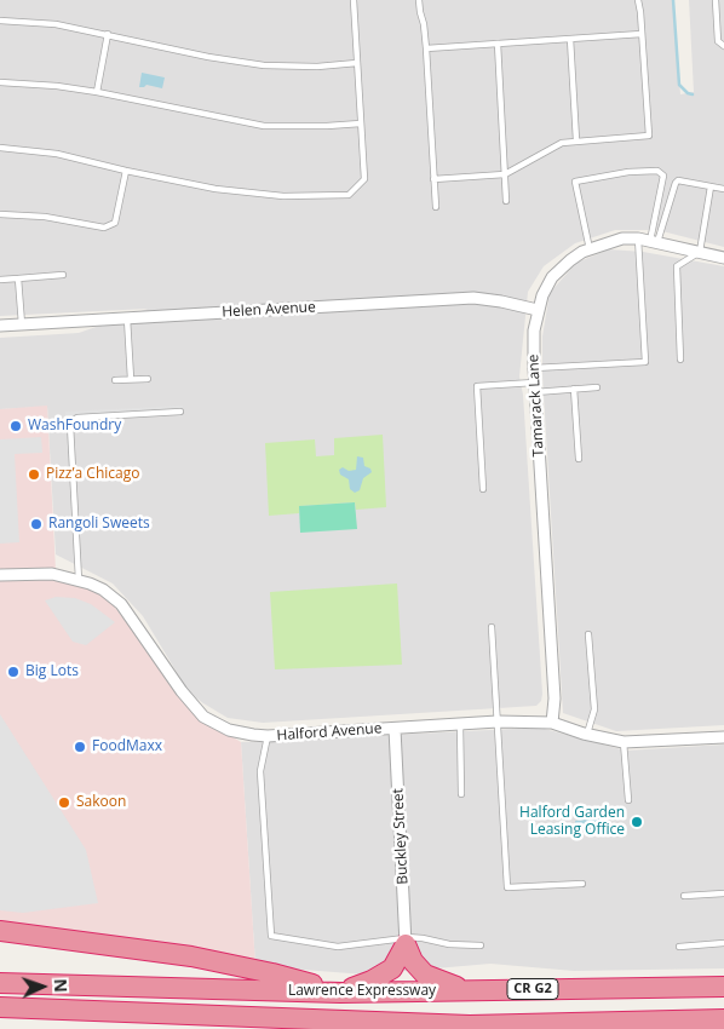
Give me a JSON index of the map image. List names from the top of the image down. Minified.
{"streets":{"highway":["CR G2","Lawrence Expressway"],"street":["Helen Avenue","Tamarack Lane","Halford Avenue","Buckley Street"]},"crossings":[["Helen Avenue","Tamarack Lane"],["Tamarack Lane","Halford Avenue"],["Halford Avenue","Buckley Street"]],"places":["WashFoundry","Pizz’a Chicago","Rangoli Sweets","Big Lots","FoodMaxx","Sakoon","Halford Garden Leasing Office"],"north":"right"}
